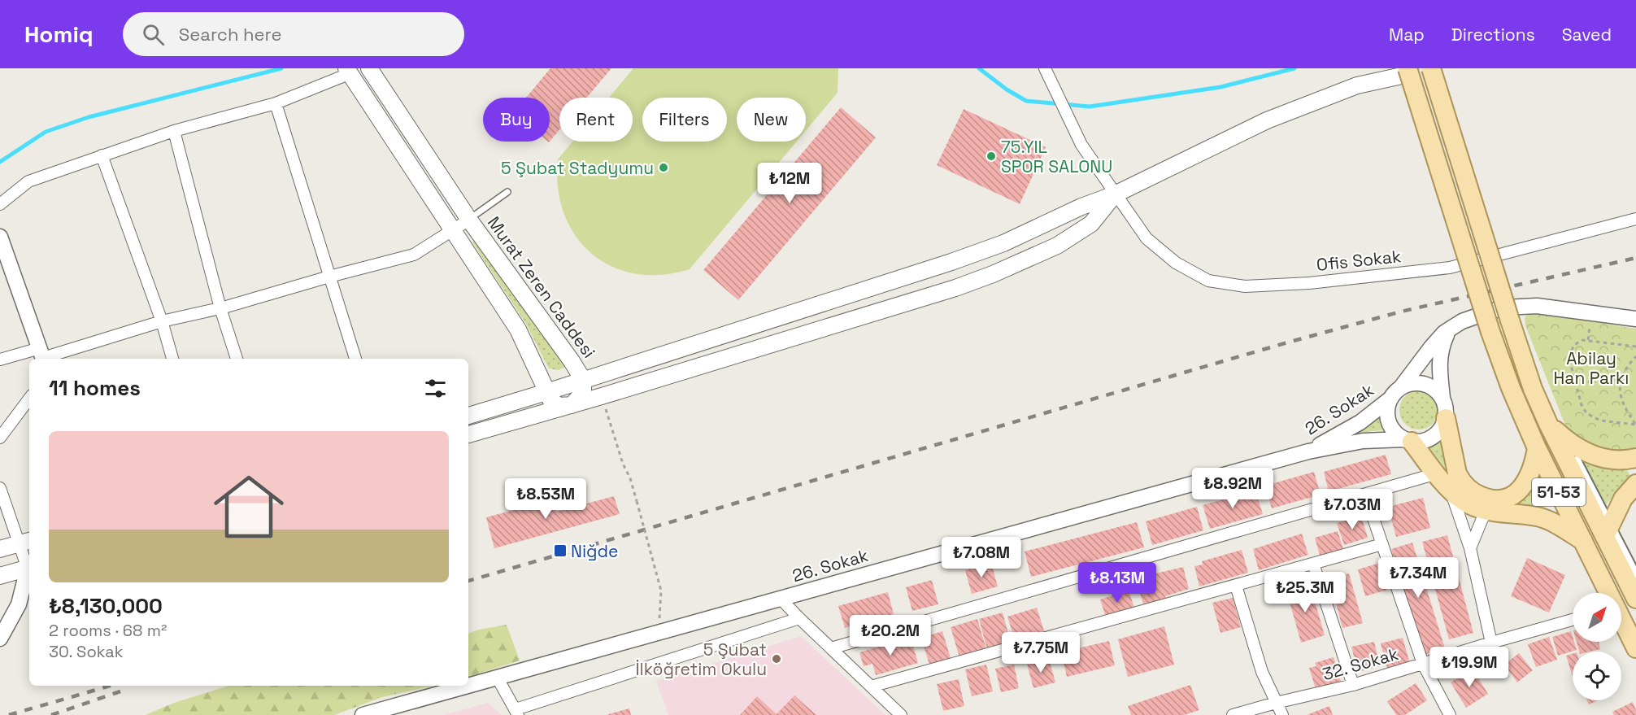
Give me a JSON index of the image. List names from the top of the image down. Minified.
{"streets":{"main road":["Murat Zeren Caddesi","51-53"],"street":["Ofis Sokak","26. Sokak","32. Sokak"]},"parks":["Abilay Han Parkı"],"places":{"other":["75.YIL SPOR SALONU","5 Şubat Stadyumu","5 Şubat İlköğretim Okulu"],"transit":["Niğde"]},"north":"top right","page":{"header":"Homiq","search":"Search here","nav":["Map","Directions","Saved"],"chip":["Buy","Rent","Filters","New"],"price":["₺12M","₺8.92M","₺8.53M","₺7.03M","₺7.08M","₺7.34M","₺8.13M","₺25.3M","₺20.2M","₺7.75M","₺19.9M"],"heading":"11 homes","list":[{"name":"₺8,130,000","note":"2 rooms · 68 m² · 30. Sokak"}]}}
